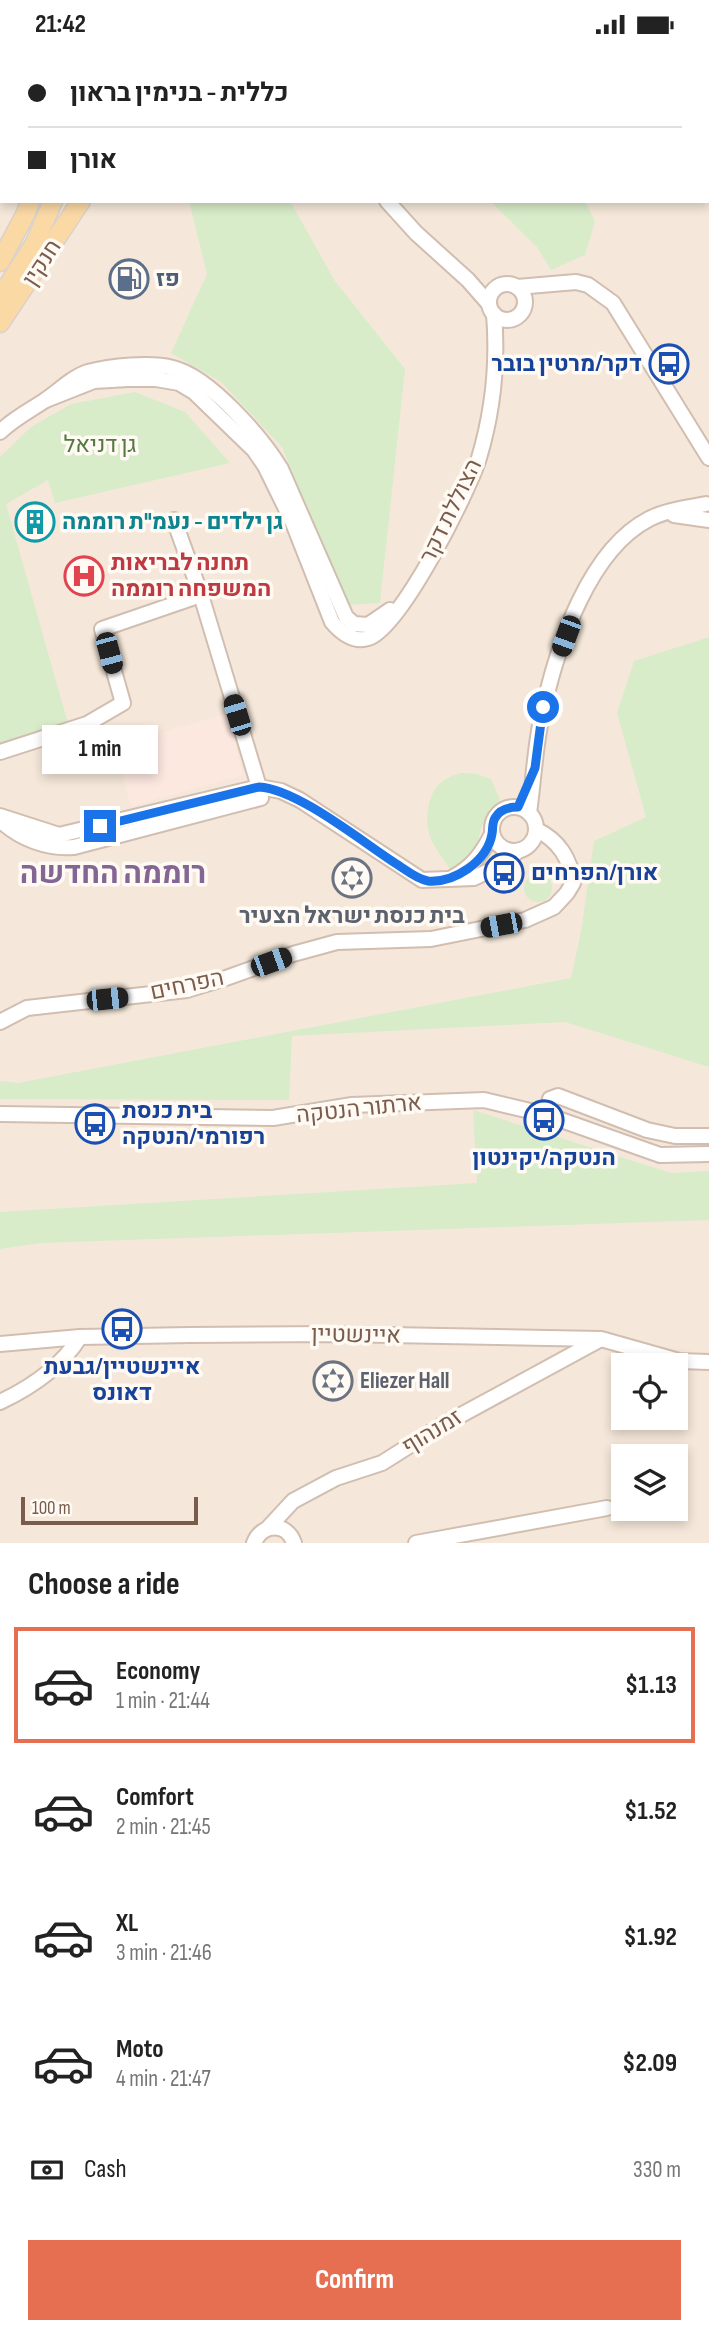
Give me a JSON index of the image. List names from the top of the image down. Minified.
{"streets":{"main road":["חנקין"],"street":["הצוללת דקר","הפרחים","ארתור הנטקה","איינשטיין","זמנהוף"]},"crossings":[["איינשטיין","זמנהוף"]],"districts":["רוממה החדשה"],"parks":["גן דניאל"],"places":{"fuel station":["פז"],"bus stop":["דקר/מרטין בובר","אורן/הפרחים","הנטקה/יקינטון","בית כנסת רפורמי/הנטקה","איינשטיין/גבעת דאונס"],"building":["גן ילדים - נעמ\"ת רוממה"],"hospital":["תחנה לבריאות המשפחה רוממה"],"synagogue":["בית כנסת ישראל הצעיר","Eliezer Hall"]},"scale_bar":"100 m","page":{"status":"21:42","banner":["כללית - בנימין בראון","אורן"],"bubble":"1 min","scale":"100 m","heading":"Choose a ride","list":[{"name":"Economy","note":"1 min · 21:44","value":"$1.13"},{"name":"Comfort","note":"2 min · 21:45","value":"$1.52"},{"name":"XL","note":"3 min · 21:46","value":"$1.92"},{"name":"Moto","note":"4 min · 21:47","value":"$2.09"}],"pay":["Cash","330 m"],"buttons":"Confirm"}}
